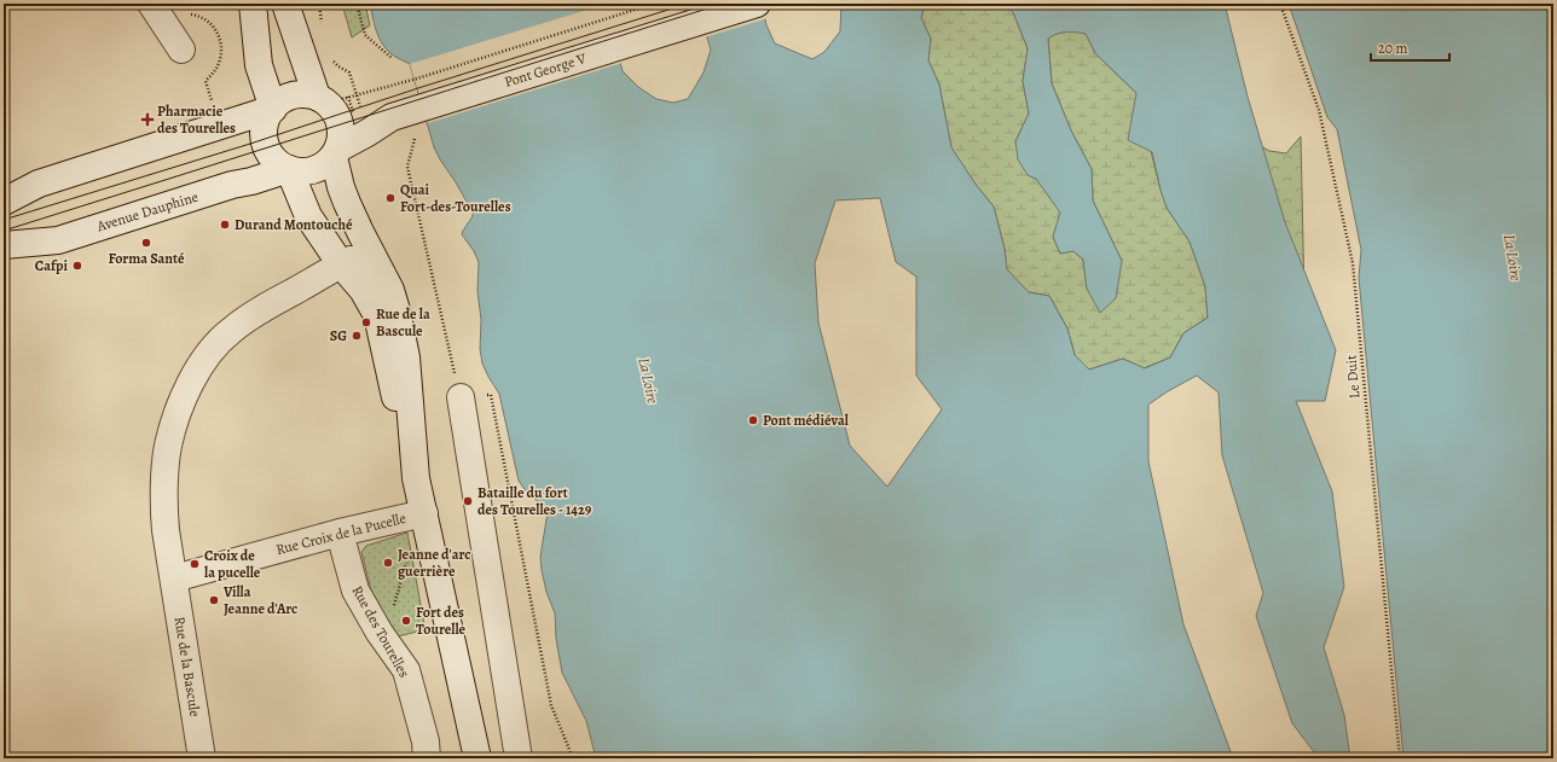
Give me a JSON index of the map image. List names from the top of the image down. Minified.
{"streets":{"street":["Pont George V","Avenue Dauphine","Rue Croix de la Pucelle","Rue des Tourelles","Rue de la Bascule"],"path":["Le Duit"]},"crossings":[["Pont George V","Avenue Dauphine"],["Rue Croix de la Pucelle","Rue des Tourelles"],["Rue Croix de la Pucelle","Rue de la Bascule"]],"water":["La Loire"],"places":{"health":["Pharmacie des Tourelles"],"other":["Quai Fort-des-Tourelles","Durand Montouché","Forma Santé","Cafpi","Rue de la Bascule","SG","Pont médiéval","Bataille du fort des Tourelles - 1429","Jeanne d'arc guerrière","Croix de la pucelle","Villa Jeanne d'Arc","Fort des Tourelle"]},"scale_bar":"20 m"}
